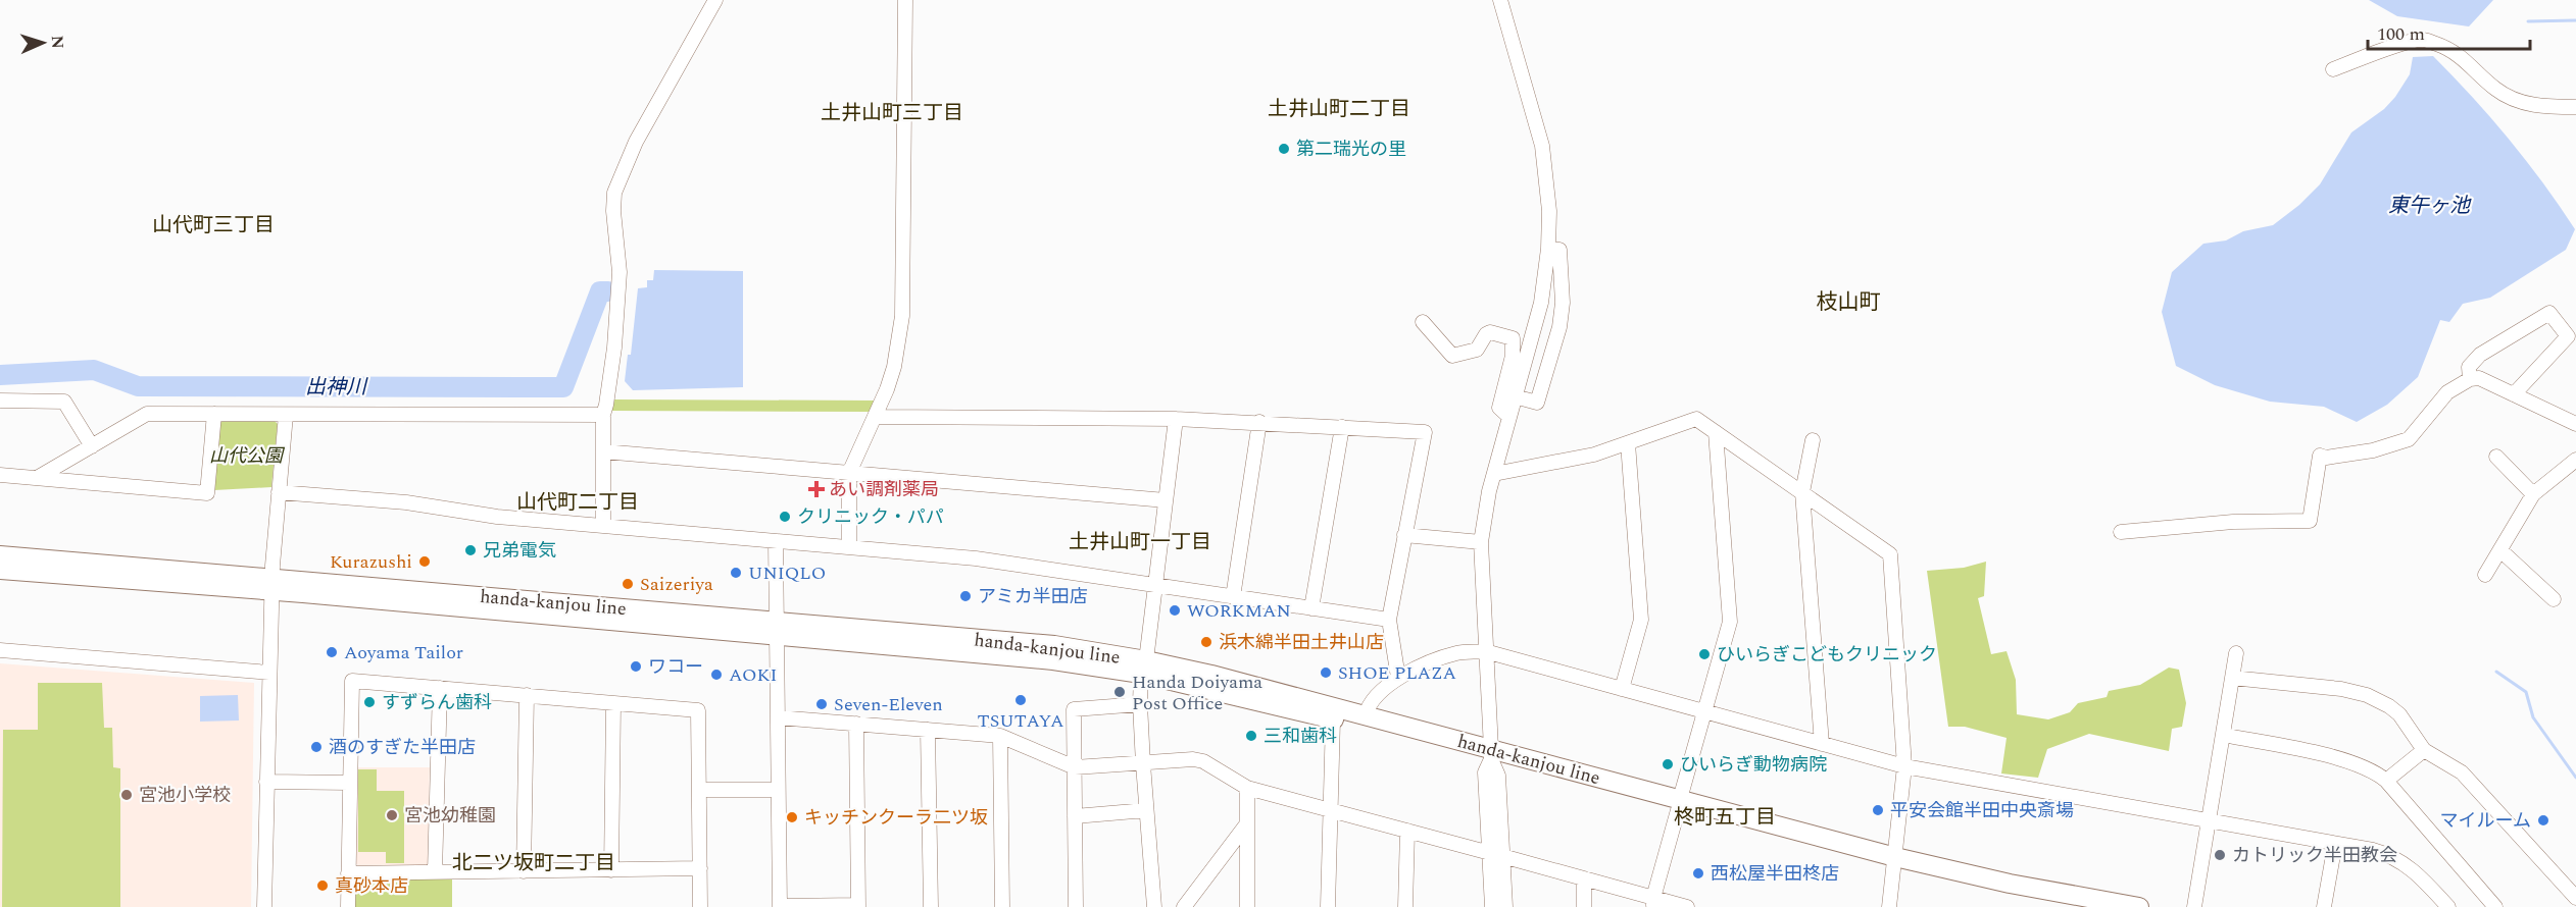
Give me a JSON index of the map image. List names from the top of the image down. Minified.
{"streets":{"main road":["handa-kanjou line"]},"districts":["土井山町二丁目","土井山町三丁目","山代町三丁目","枝山町","山代町二丁目","土井山町一丁目","柊町五丁目","北二ツ坂町二丁目"],"water":["東午ヶ池","出神川"],"parks":["山代公園"],"places":{"other":["第二瑞光の里","クリニック・パパ","兄弟電気","Kurazushi","UNIQLO","Saizeriya","アミカ半田店","WORKMAN","浜木綿半田土井山店","Aoyama Tailor","ひいらぎこどもクリニック","ワコー","SHOE PLAZA","AOKI","Handa Doiyama Post Office","TSUTAYA","すずらん歯科","Seven-Eleven","三和歯科","酒のすぎた半田店","ひいらぎ動物病院","宮池小学校","平安会館半田中央斎場","宮池幼稚園","キッチンクーラ二ツ坂","マイルーム","カトリック半田教会","西松屋半田柊店","真砂本店"],"health":["あい調剤薬局"]},"scale_bar":"100 m","north":"right"}
